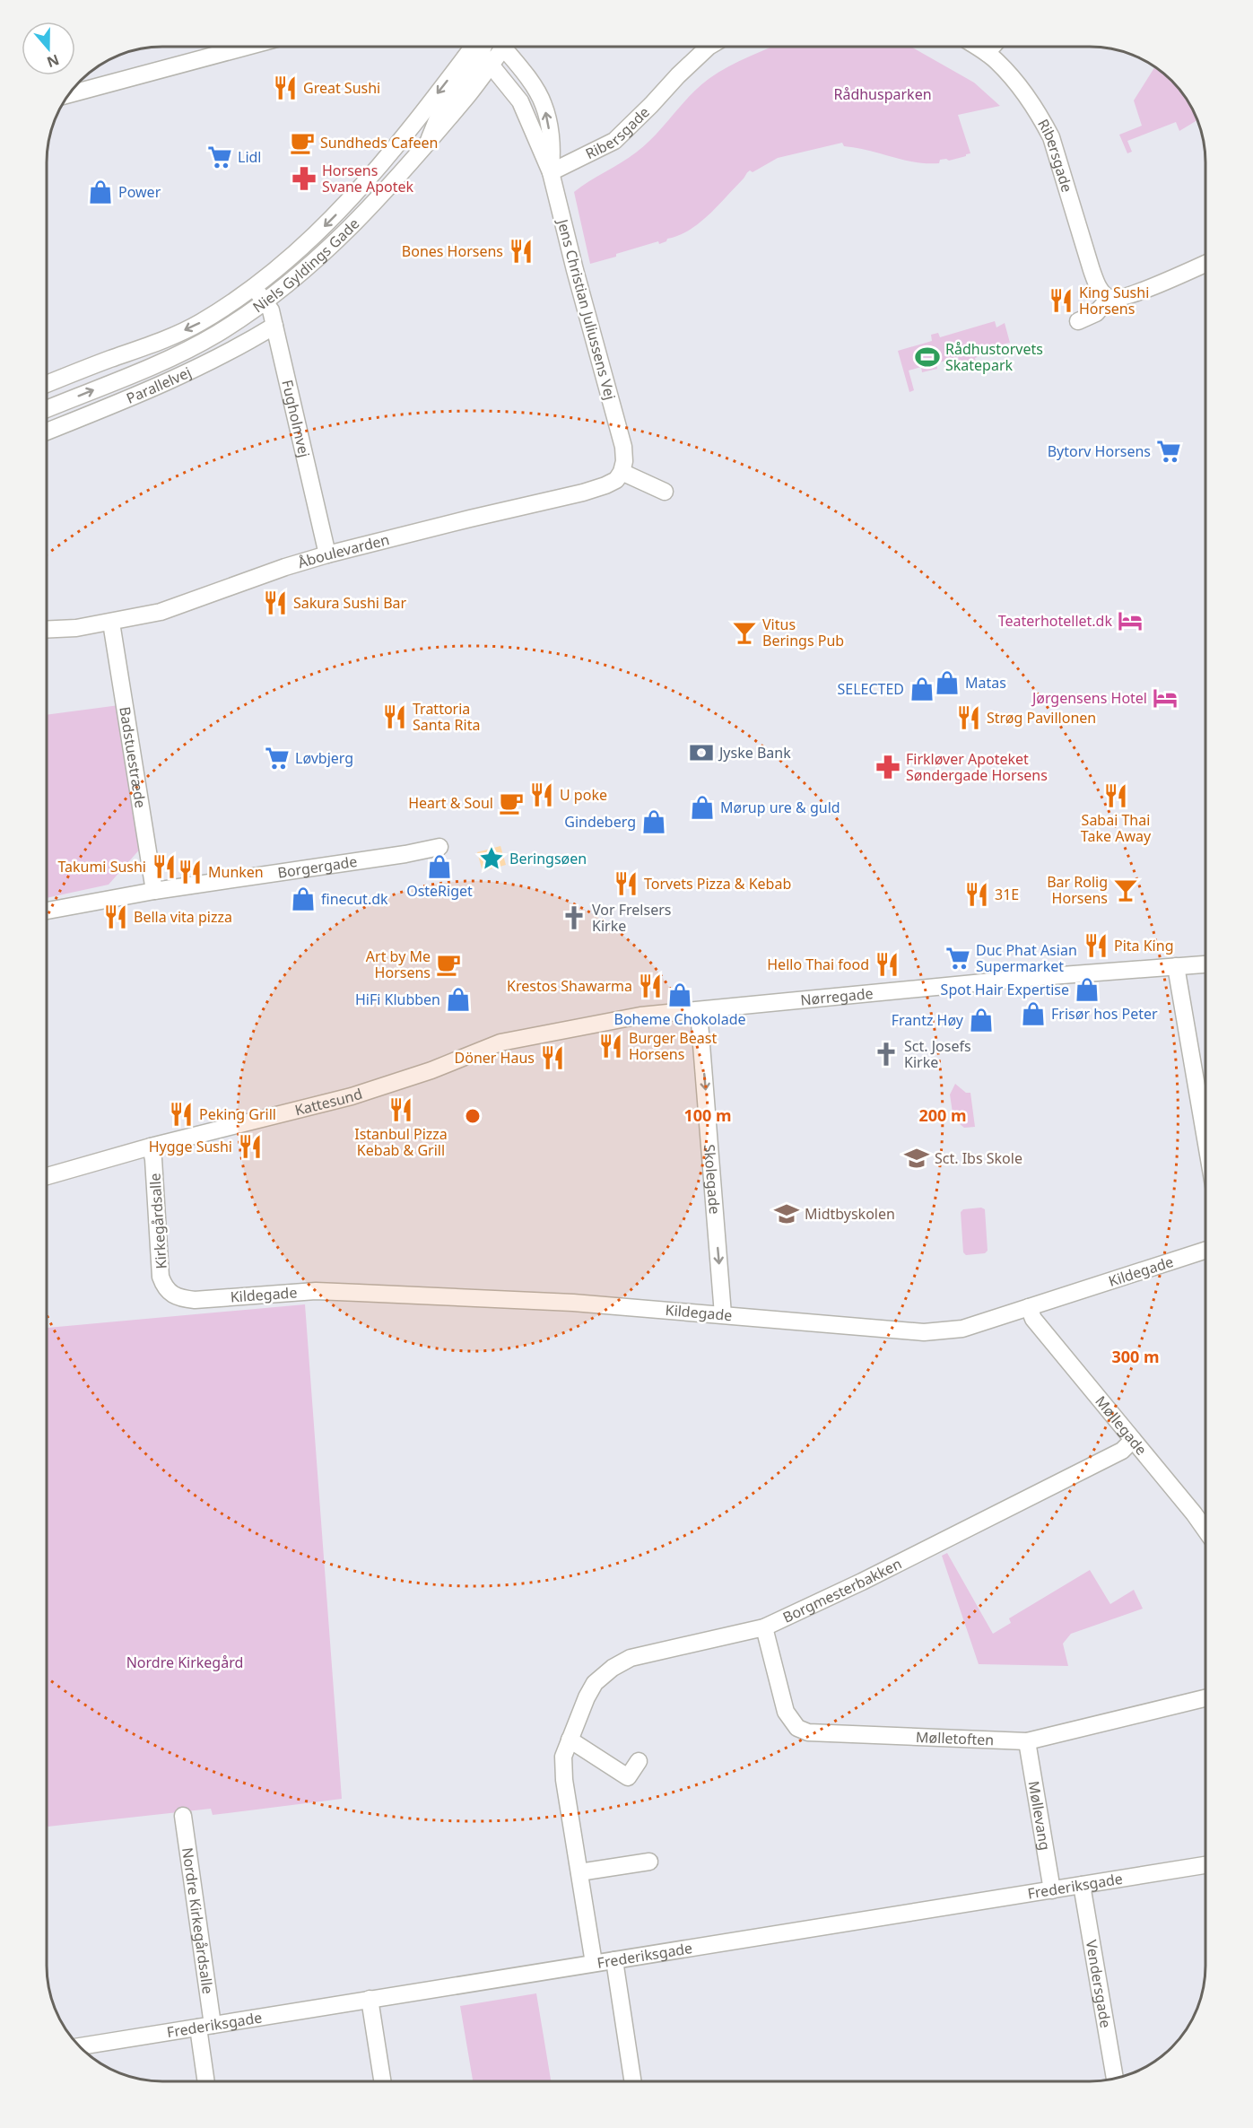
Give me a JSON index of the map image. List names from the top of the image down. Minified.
{"streets":{"street":["Ribersgade","Niels Gyldings Gade","Jens Christian Juliussens Vej","Parallelvej","Fugholmvej","Åboulevarden","Badstuestræde","Borgergade","Nørregade","Kattesund","Skolegade","Kirkegårdsalle","Kildegade","Møllegade","Borgmesterbakken","Mølletoften","Møllevang","Frederiksgade","Nordre Kirkegårdsalle","Vendersgade"]},"crossings":[["Ribersgade","Jens Christian Juliussens Vej"],["Niels Gyldings Gade","Fugholmvej"],["Jens Christian Juliussens Vej","Åboulevarden"],["Parallelvej","Fugholmvej"],["Fugholmvej","Åboulevarden"],["Åboulevarden","Badstuestræde"],["Badstuestræde","Borgergade"],["Nørregade","Kattesund"],["Nørregade","Skolegade"],["Kattesund","Kirkegårdsalle"],["Skolegade","Kildegade"],["Kirkegårdsalle","Kildegade"],["Kildegade","Møllegade"],["Møllegade","Borgmesterbakken"],["Borgmesterbakken","Mølletoften"],["Borgmesterbakken","Frederiksgade"],["Mølletoften","Møllevang"],["Møllevang","Frederiksgade"],["Frederiksgade","Nordre Kirkegårdsalle"],["Frederiksgade","Vendersgade"]],"one_way":["Skolegade"],"parks":["Rådhusparken","Nordre Kirkegård"],"places":{"restaurant":["Great Sushi","Bones Horsens","King Sushi Horsens","Sakura Sushi Bar","Trattoria Santa Rita","Strøg Pavillonen","U poke","Sabai Thai Take Away","Takumi Sushi","Munken","Torvets Pizza & Kebab","31E","Bella vita pizza","Pita King","Hello Thai food","Krestos Shawarma","Burger Beast Horsens","Döner Haus","Istanbul Pizza Kebab & Grill","Peking Grill","Hygge Sushi"],"cafe":["Sundheds Cafeen","Heart & Soul","Art by Me Horsens"],"supermarket":["Lidl","Bytorv Horsens","Løvbjerg","Duc Phat Asian Supermarket"],"pharmacy":["Horsens Svane Apotek","Firkløver Apoteket Søndergade Horsens"],"shop":["Power","Matas","SELECTED","Mørup ure & guld","Gindeberg","OsteRiget","finecut.dk","Spot Hair Expertise","Boheme Chokolade","HiFi Klubben","Frisør hos Peter","Frantz Høy"],"sports":["Rådhustorvets Skatepark"],"hotel":["Teaterhotellet.dk","Jørgensens Hotel"],"bar":["Vitus Berings Pub","Bar Rolig Horsens"],"bank":["Jyske Bank"],"place":["Beringsøen"],"church":["Vor Frelsers Kirke","Sct. Josefs Kirke"],"school or university":["Sct. Ibs Skole","Midtbyskolen"]},"north":"bottom","rings":["100 m","200 m","300 m"]}
